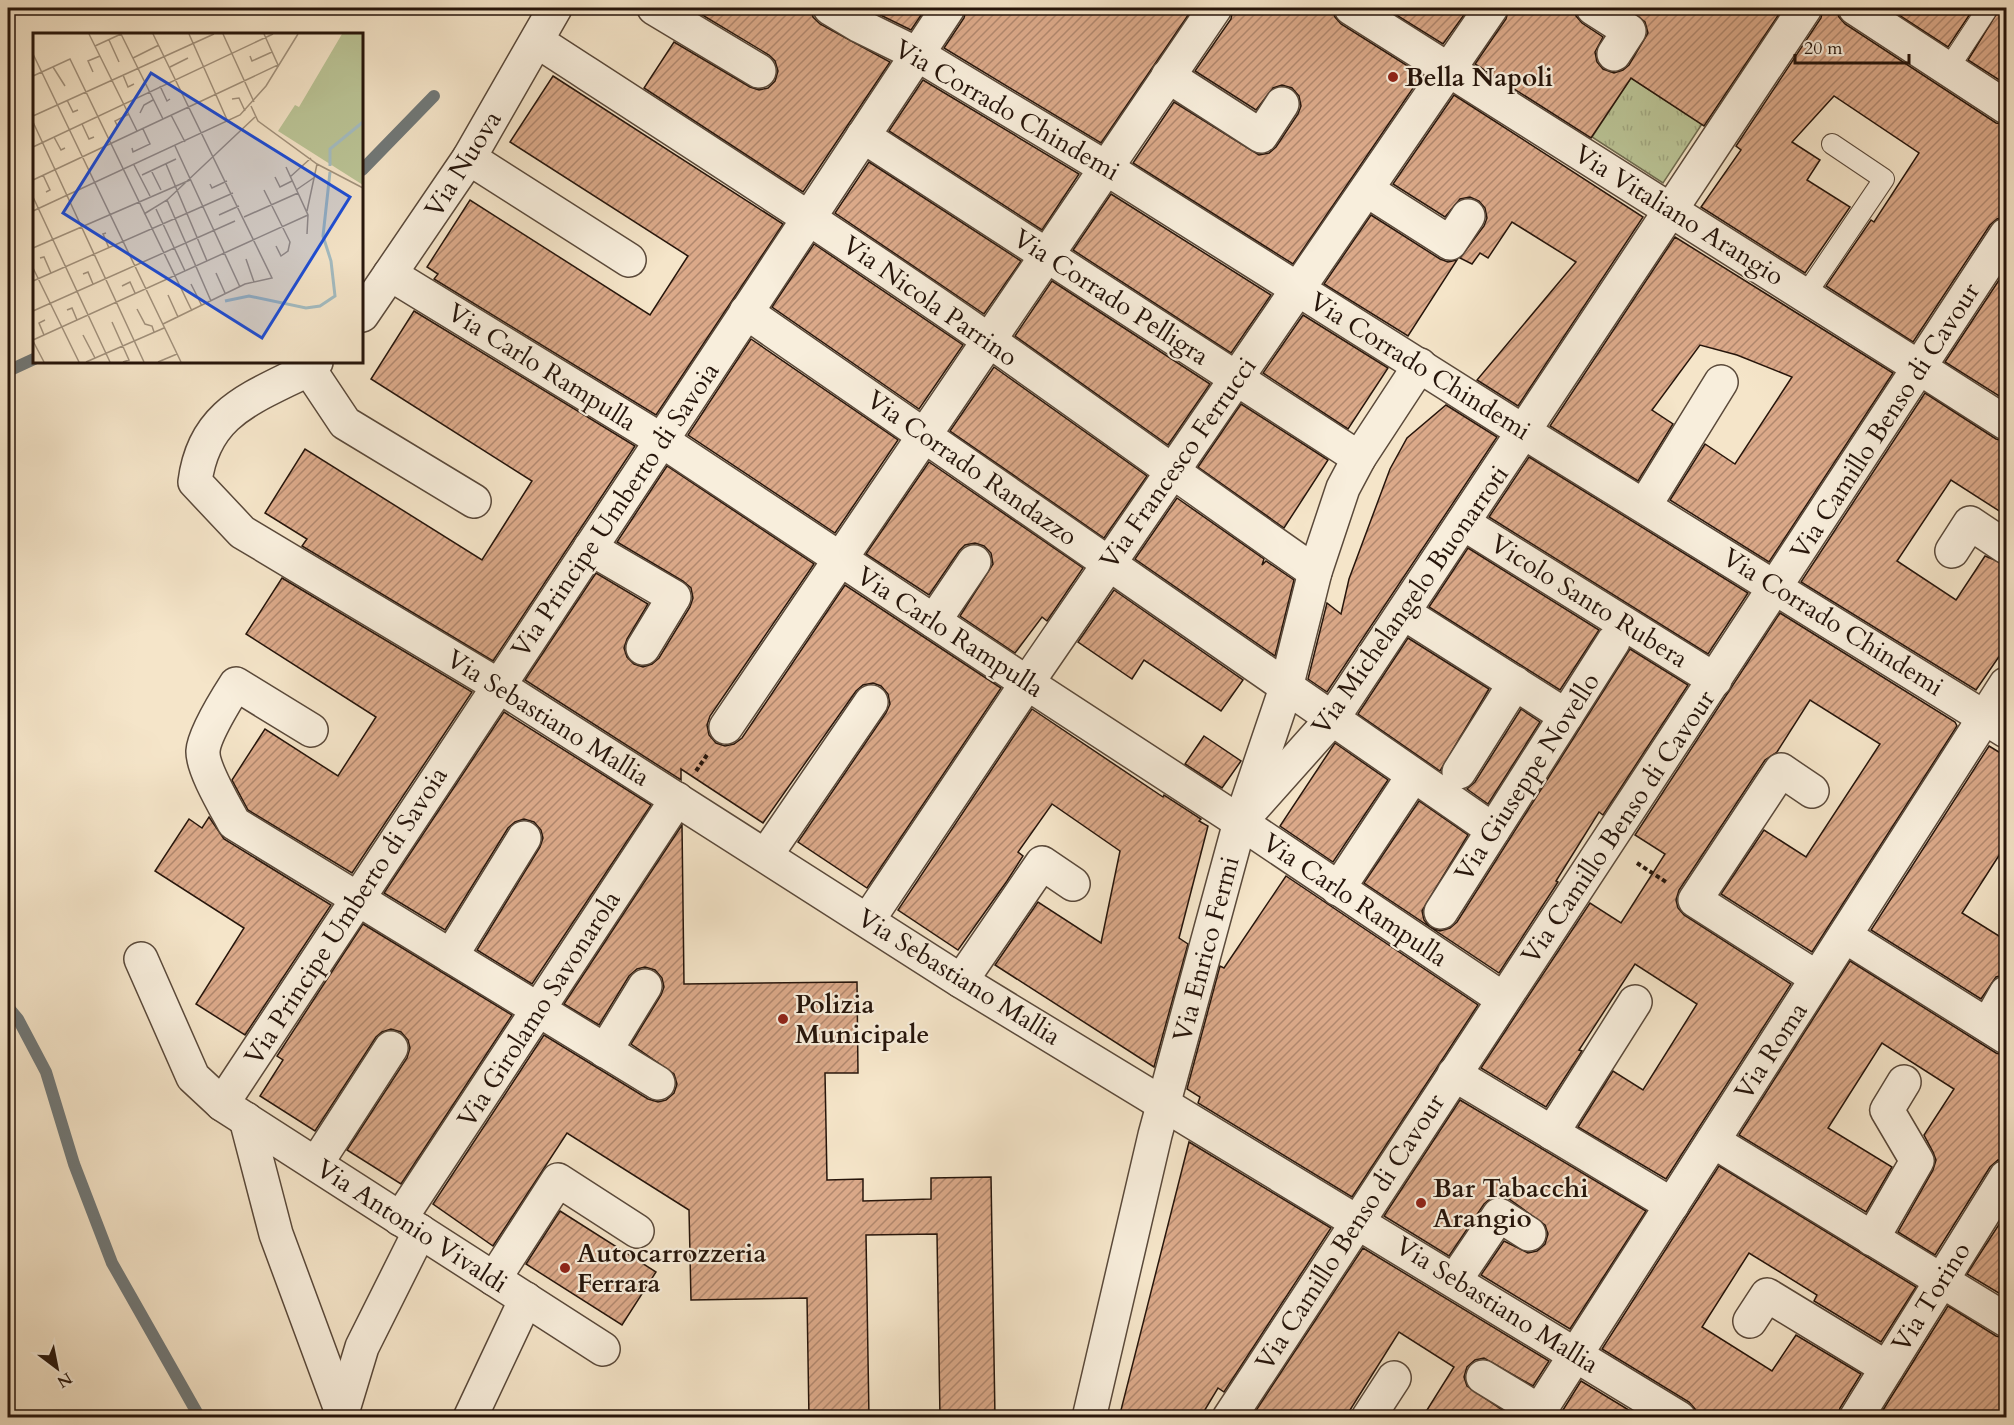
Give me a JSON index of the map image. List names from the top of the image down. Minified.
{"streets":{"street":["Via Corrado Chindemi","Via Nuova","Via Vitaliano Arangio","Via Corrado Pelligra","Via Nicola Parrino","Via Carlo Rampulla","Via Camillo Benso di Cavour","Via Francesco Ferrucci","Via Corrado Randazzo","Via Principe Umberto di Savoia","Via Michelangelo Buonarroti","Vicolo Santo Rubera","Via Sebastiano Mallia","Via Giuseppe Novello","Via Enrico Fermi","Via Girolamo Savonarola","Via Roma","Via Antonio Vivaldi","Via Torino"]},"crossings":[["Via Corrado Chindemi","Via Camillo Benso di Cavour"],["Via Corrado Chindemi","Via Francesco Ferrucci"],["Via Corrado Chindemi","Via Principe Umberto di Savoia"],["Via Corrado Chindemi","Via Michelangelo Buonarroti"],["Via Corrado Chindemi","Via Enrico Fermi"],["Via Corrado Chindemi","Via Roma"],["Via Nuova","Via Nicola Parrino"],["Via Nuova","Via Carlo Rampulla"],["Via Vitaliano Arangio","Via Camillo Benso di Cavour"],["Via Vitaliano Arangio","Via Francesco Ferrucci"],["Via Vitaliano Arangio","Via Michelangelo Buonarroti"],["Via Corrado Pelligra","Via Francesco Ferrucci"],["Via Corrado Pelligra","Via Principe Umberto di Savoia"],["Via Corrado Pelligra","Via Enrico Fermi"],["Via Nicola Parrino","Via Francesco Ferrucci"],["Via Nicola Parrino","Via Principe Umberto di Savoia"],["Via Nicola Parrino","Via Enrico Fermi"],["Via Carlo Rampulla","Via Camillo Benso di Cavour"],["Via Carlo Rampulla","Via Francesco Ferrucci"],["Via Carlo Rampulla","Via Principe Umberto di Savoia"],["Via Carlo Rampulla","Via Michelangelo Buonarroti"],["Via Carlo Rampulla","Via Enrico Fermi"],["Via Camillo Benso di Cavour","Vicolo Santo Rubera"],["Via Camillo Benso di Cavour","Via Sebastiano Mallia"],["Via Francesco Ferrucci","Via Corrado Randazzo"],["Via Francesco Ferrucci","Via Sebastiano Mallia"],["Via Corrado Randazzo","Via Principe Umberto di Savoia"],["Via Corrado Randazzo","Via Michelangelo Buonarroti"],["Via Corrado Randazzo","Via Giuseppe Novello"],["Via Corrado Randazzo","Via Enrico Fermi"],["Via Principe Umberto di Savoia","Via Sebastiano Mallia"],["Via Principe Umberto di Savoia","Via Antonio Vivaldi"],["Via Michelangelo Buonarroti","Vicolo Santo Rubera"],["Via Michelangelo Buonarroti","Via Enrico Fermi"],["Via Sebastiano Mallia","Via Enrico Fermi"],["Via Sebastiano Mallia","Via Girolamo Savonarola"],["Via Sebastiano Mallia","Via Roma"],["Via Girolamo Savonarola","Via Antonio Vivaldi"]],"places":["Bella Napoli","Polizia Municipale","Bar Tabacchi Arangio","Autocarrozzeria Ferrara"],"scale_bar":"20 m","north":"bottom right"}
